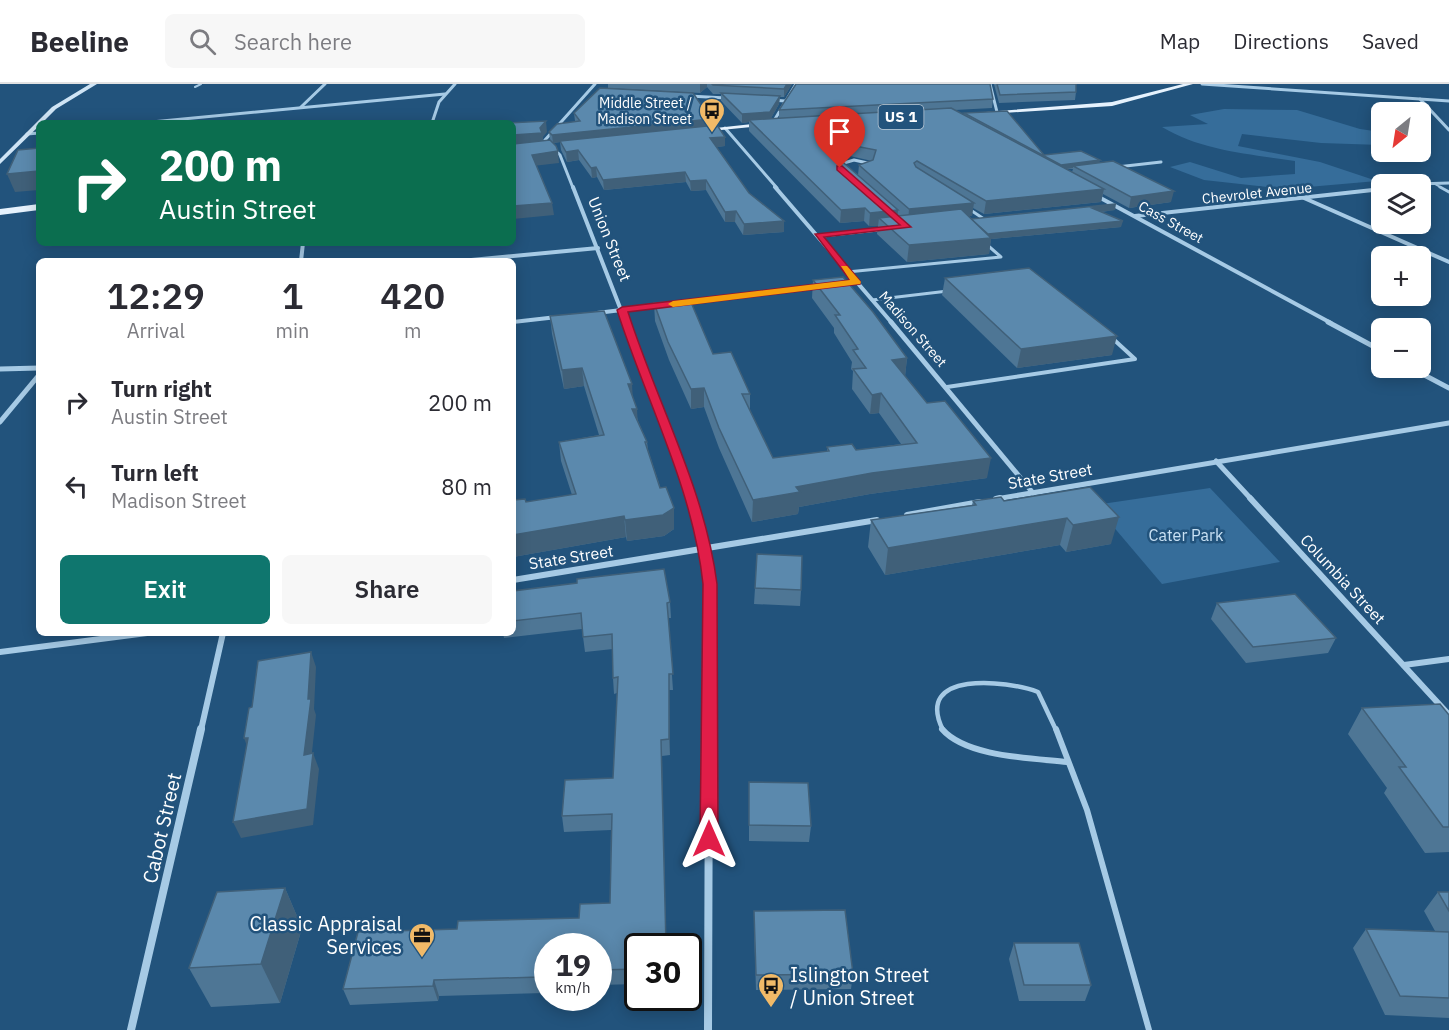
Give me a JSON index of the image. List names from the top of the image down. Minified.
{"streets":{"street":["Chevrolet Avenue","Cass Street","Union Street","Madison Street","State Street","Columbia Street","Cabot Street"]},"crossings":[["Chevrolet Avenue","Cass Street"],["Union Street","State Street"],["Madison Street","State Street"],["State Street","Columbia Street"]],"parks":["Cater Park"],"places":{"bus stop":["Middle Street / Madison Street","Islington Street / Union Street"],"office":["Classic Appraisal Services"]},"north":"bottom left","page":{"header":"Beeline","search":"Search here","nav":["Map","Directions","Saved"],"map_buttons":["+","−"],"turn":["200 m","Austin Street"],"eta":["12:29","Arrival","1","min","420","m"],"list":[{"name":"Turn right","note":"Austin Street","value":"200 m"},{"name":"Turn left","note":"Madison Street","value":"80 m"}],"buttons":["Exit","Share"],"speed":"19 km/h","limit":"30"}}
